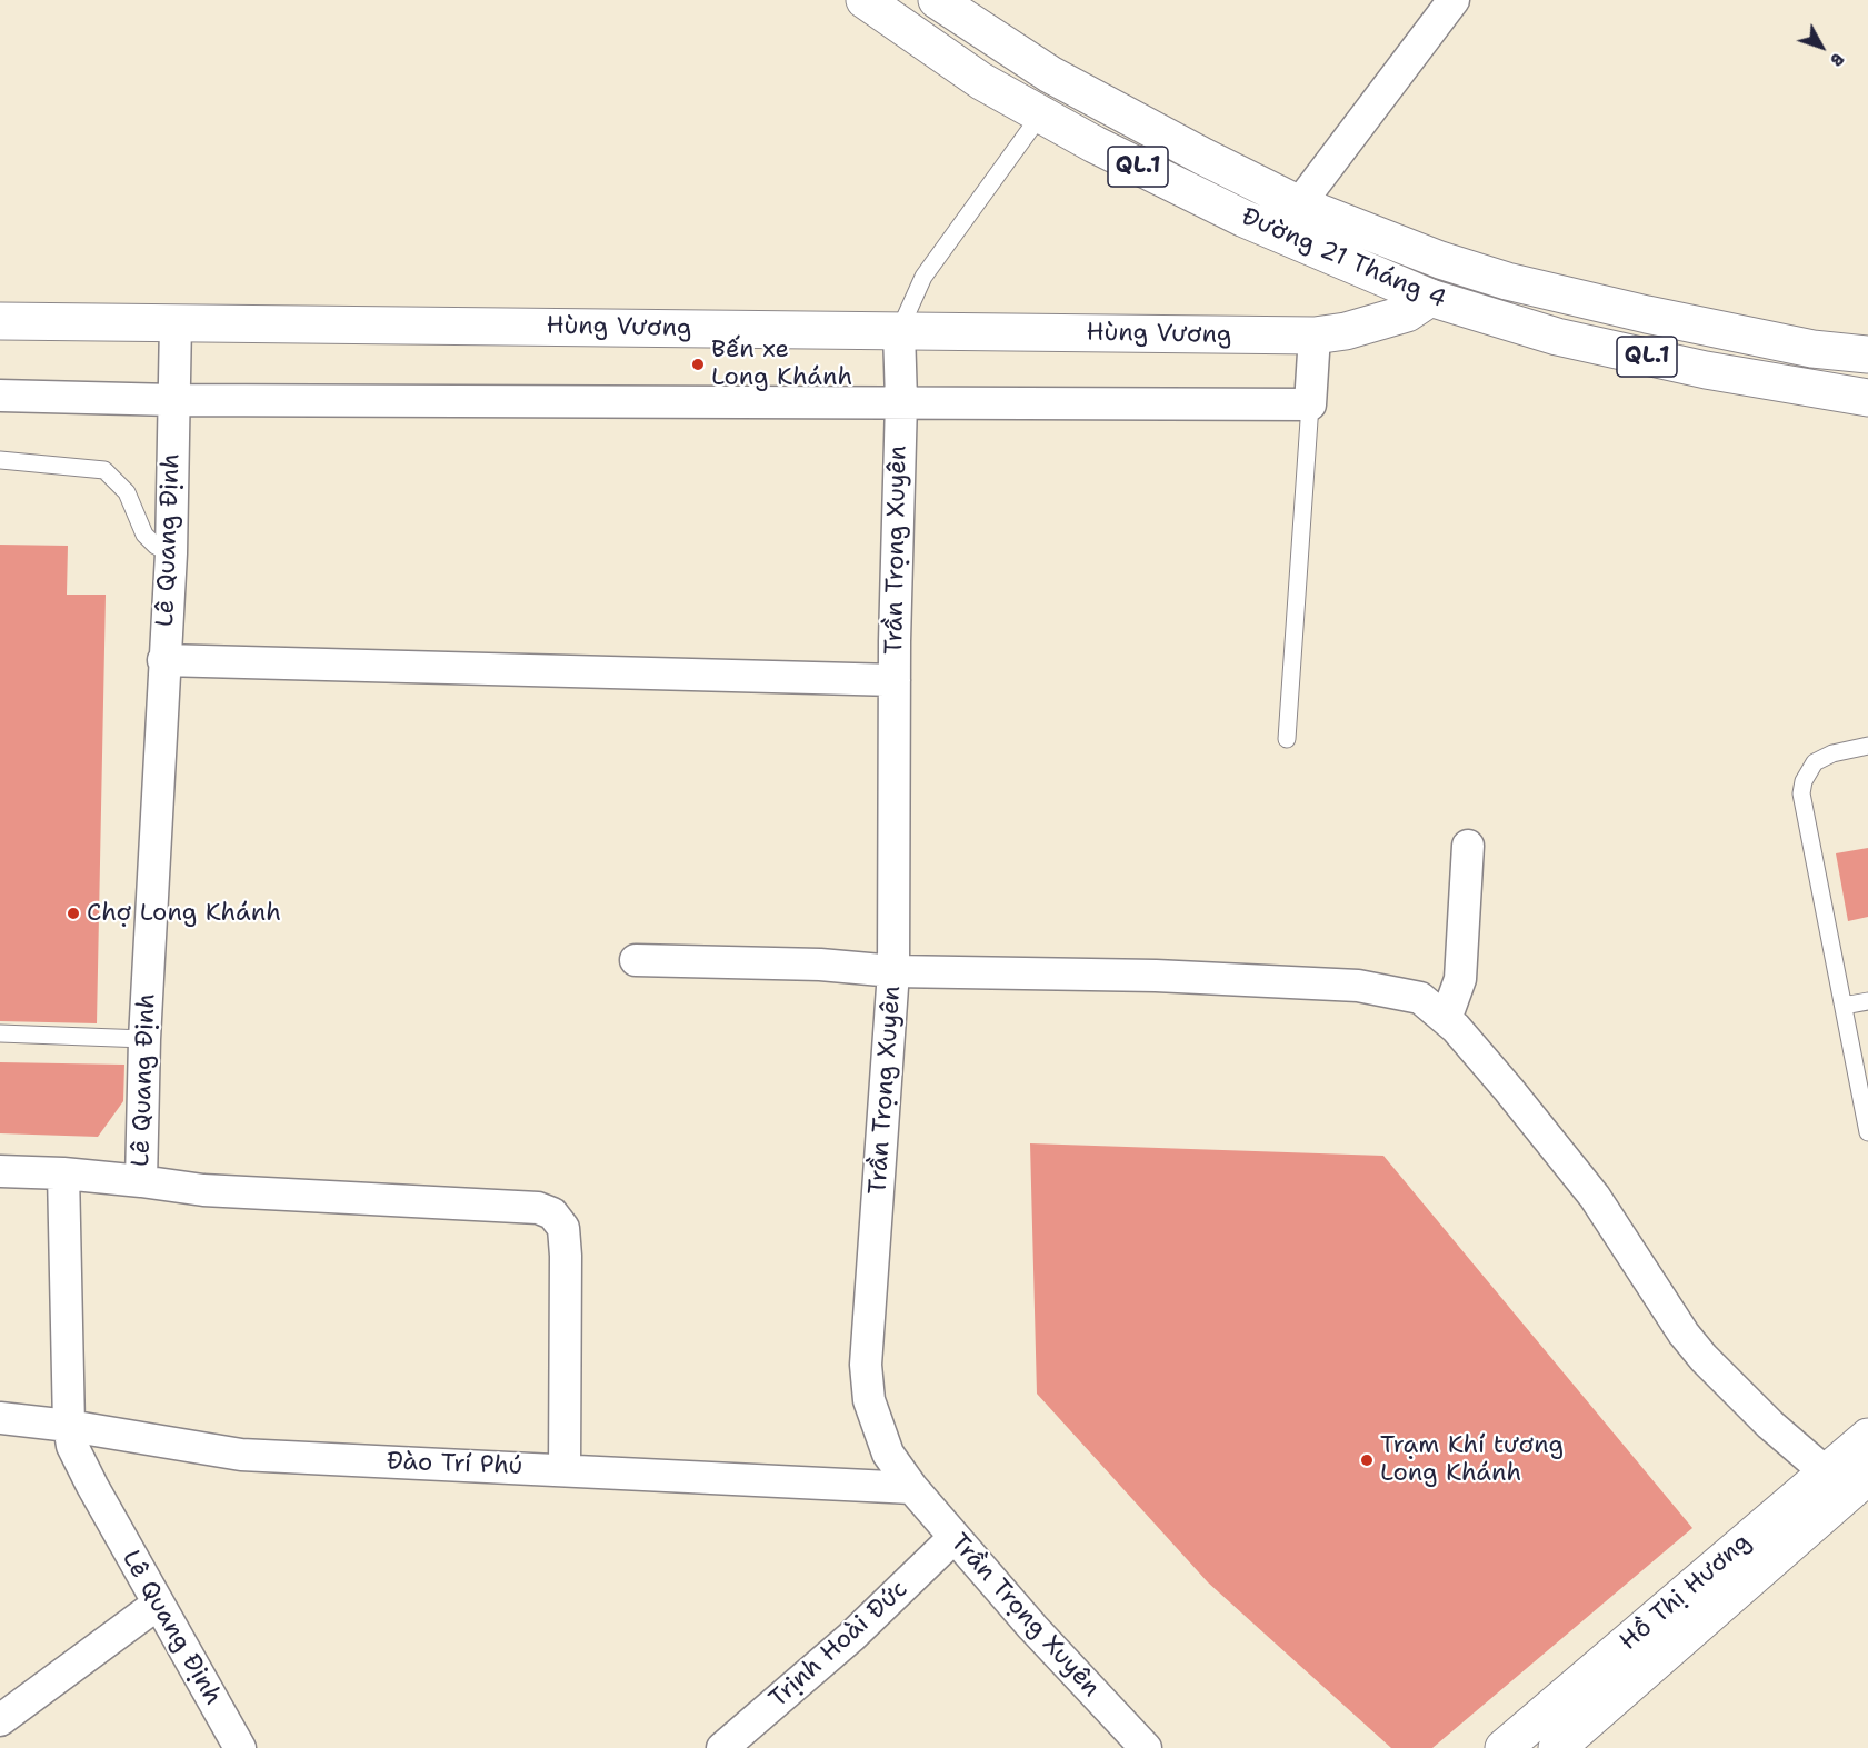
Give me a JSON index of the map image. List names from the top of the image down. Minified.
{"streets":{"main road":["QL.1","Đường 21 Tháng 4","Hùng Vương","Hồ Thị Hương"],"street":["Lê Quang Định","Trần Trọng Xuyên","Đào Trí Phú","Trịnh Hoài Đức"]},"crossings":[["Đường 21 Tháng 4","Hùng Vương"],["Hùng Vương","Lê Quang Định"],["Hùng Vương","Trần Trọng Xuyên"],["Lê Quang Định","Đào Trí Phú"],["Trần Trọng Xuyên","Đào Trí Phú"],["Trần Trọng Xuyên","Trịnh Hoài Đức"]],"places":["Bến xe Long Khánh","Chợ Long Khánh","Trạm Khí tương Long Khánh"],"north":"bottom right"}
